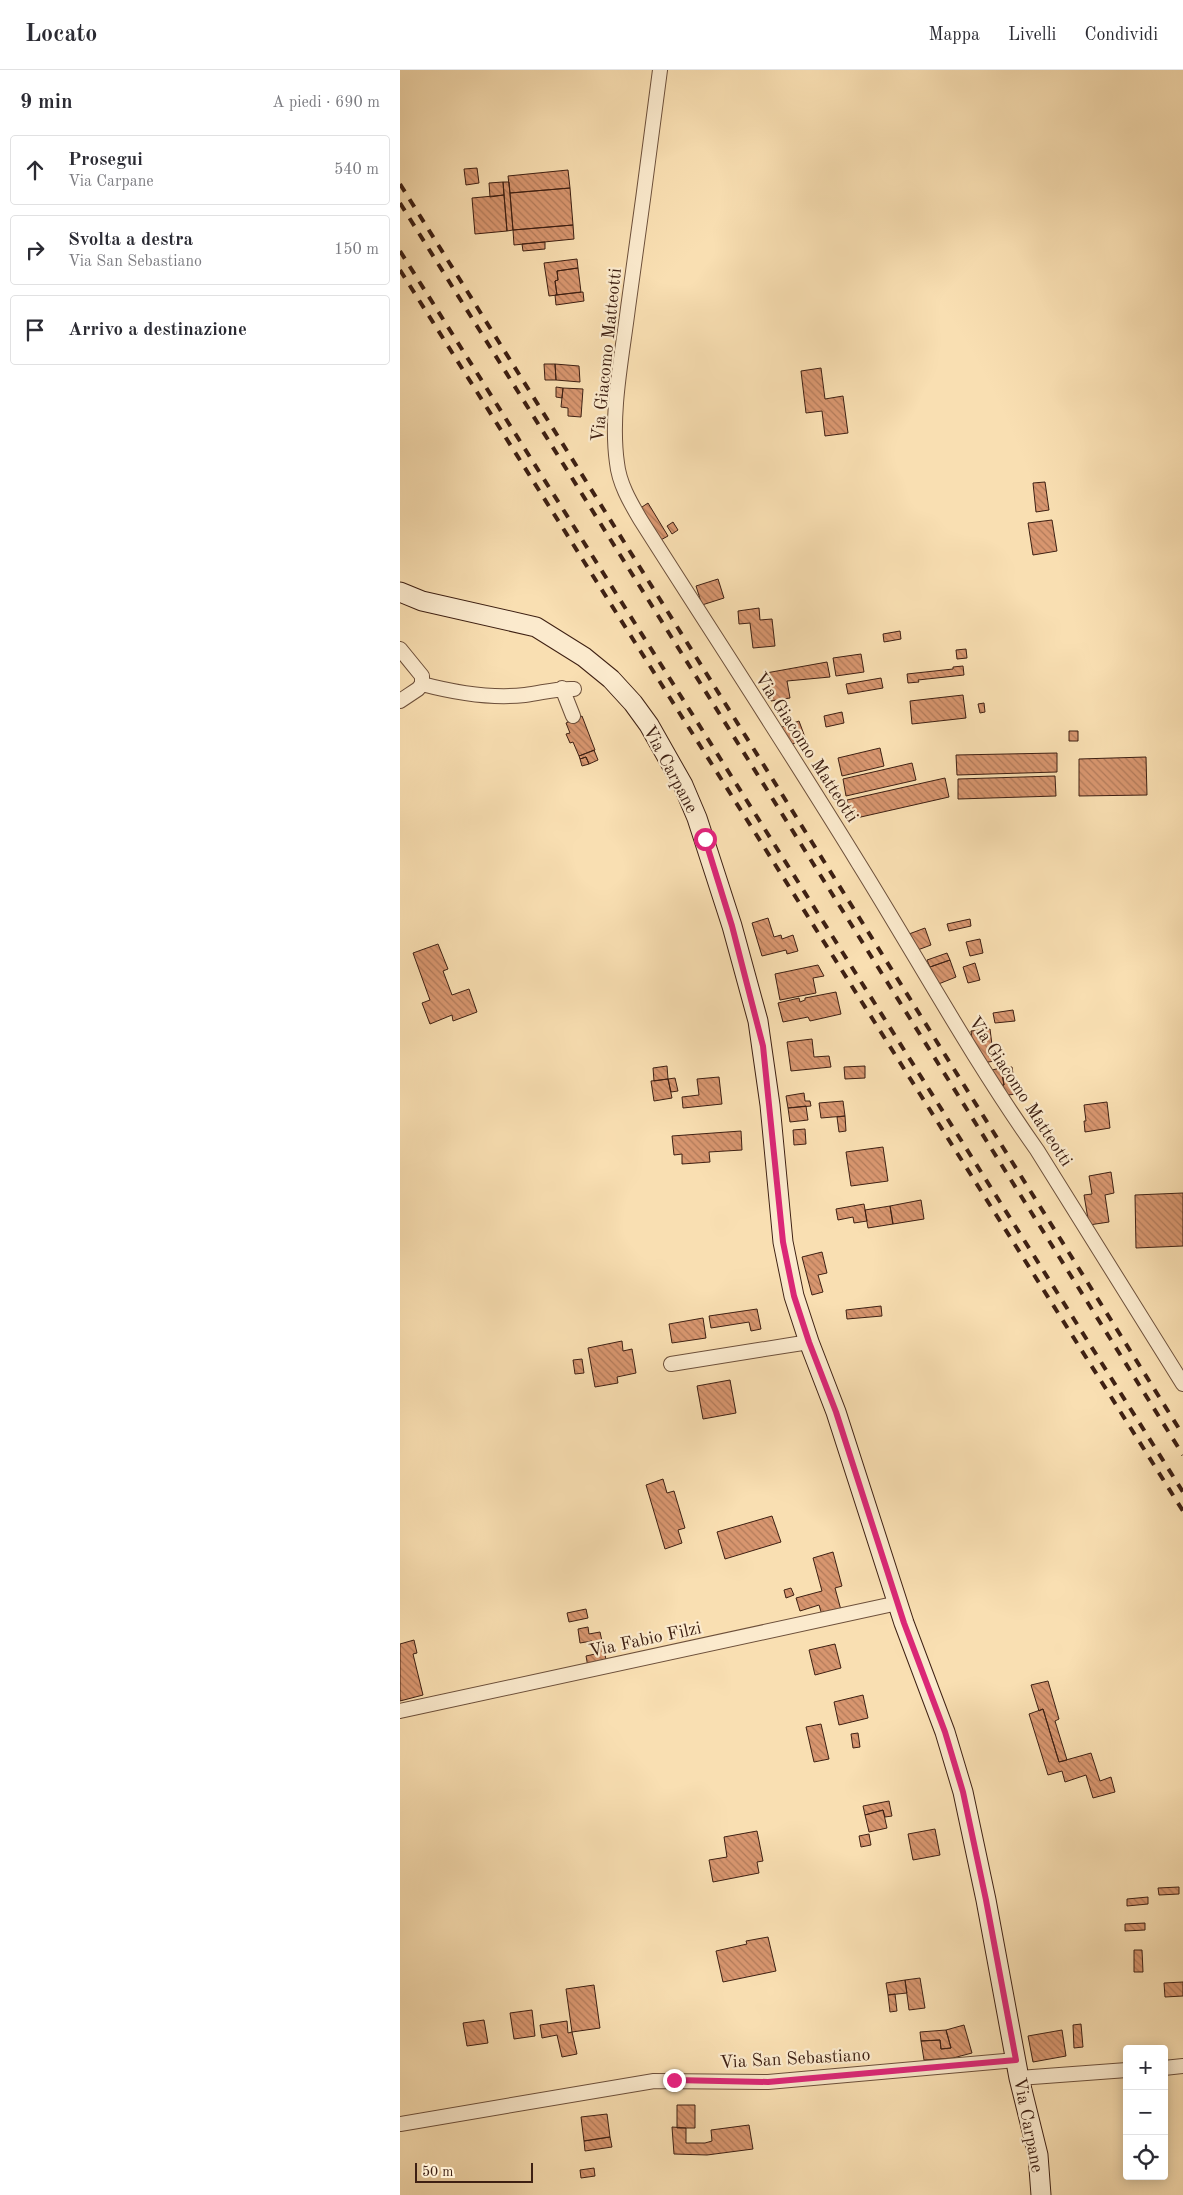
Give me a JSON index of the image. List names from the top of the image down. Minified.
{"streets":{"street":["Via Giacomo Matteotti","Via Carpane","Via Fabio Filzi","Via San Sebastiano"]},"crossings":[["Via Carpane","Via Fabio Filzi"],["Via Carpane","Via San Sebastiano"]],"scale_bar":"50 m","page":{"header":"Locato","nav":["Mappa","Livelli","Condividi"],"heading":["9 min","A piedi · 690 m"],"list":[["Prosegui","Via Carpane","540 m"],["Svolta a destra","Via San Sebastiano","150 m"],"Arrivo a destinazione"],"map_buttons":["+","−"],"scale":"50 m"}}
